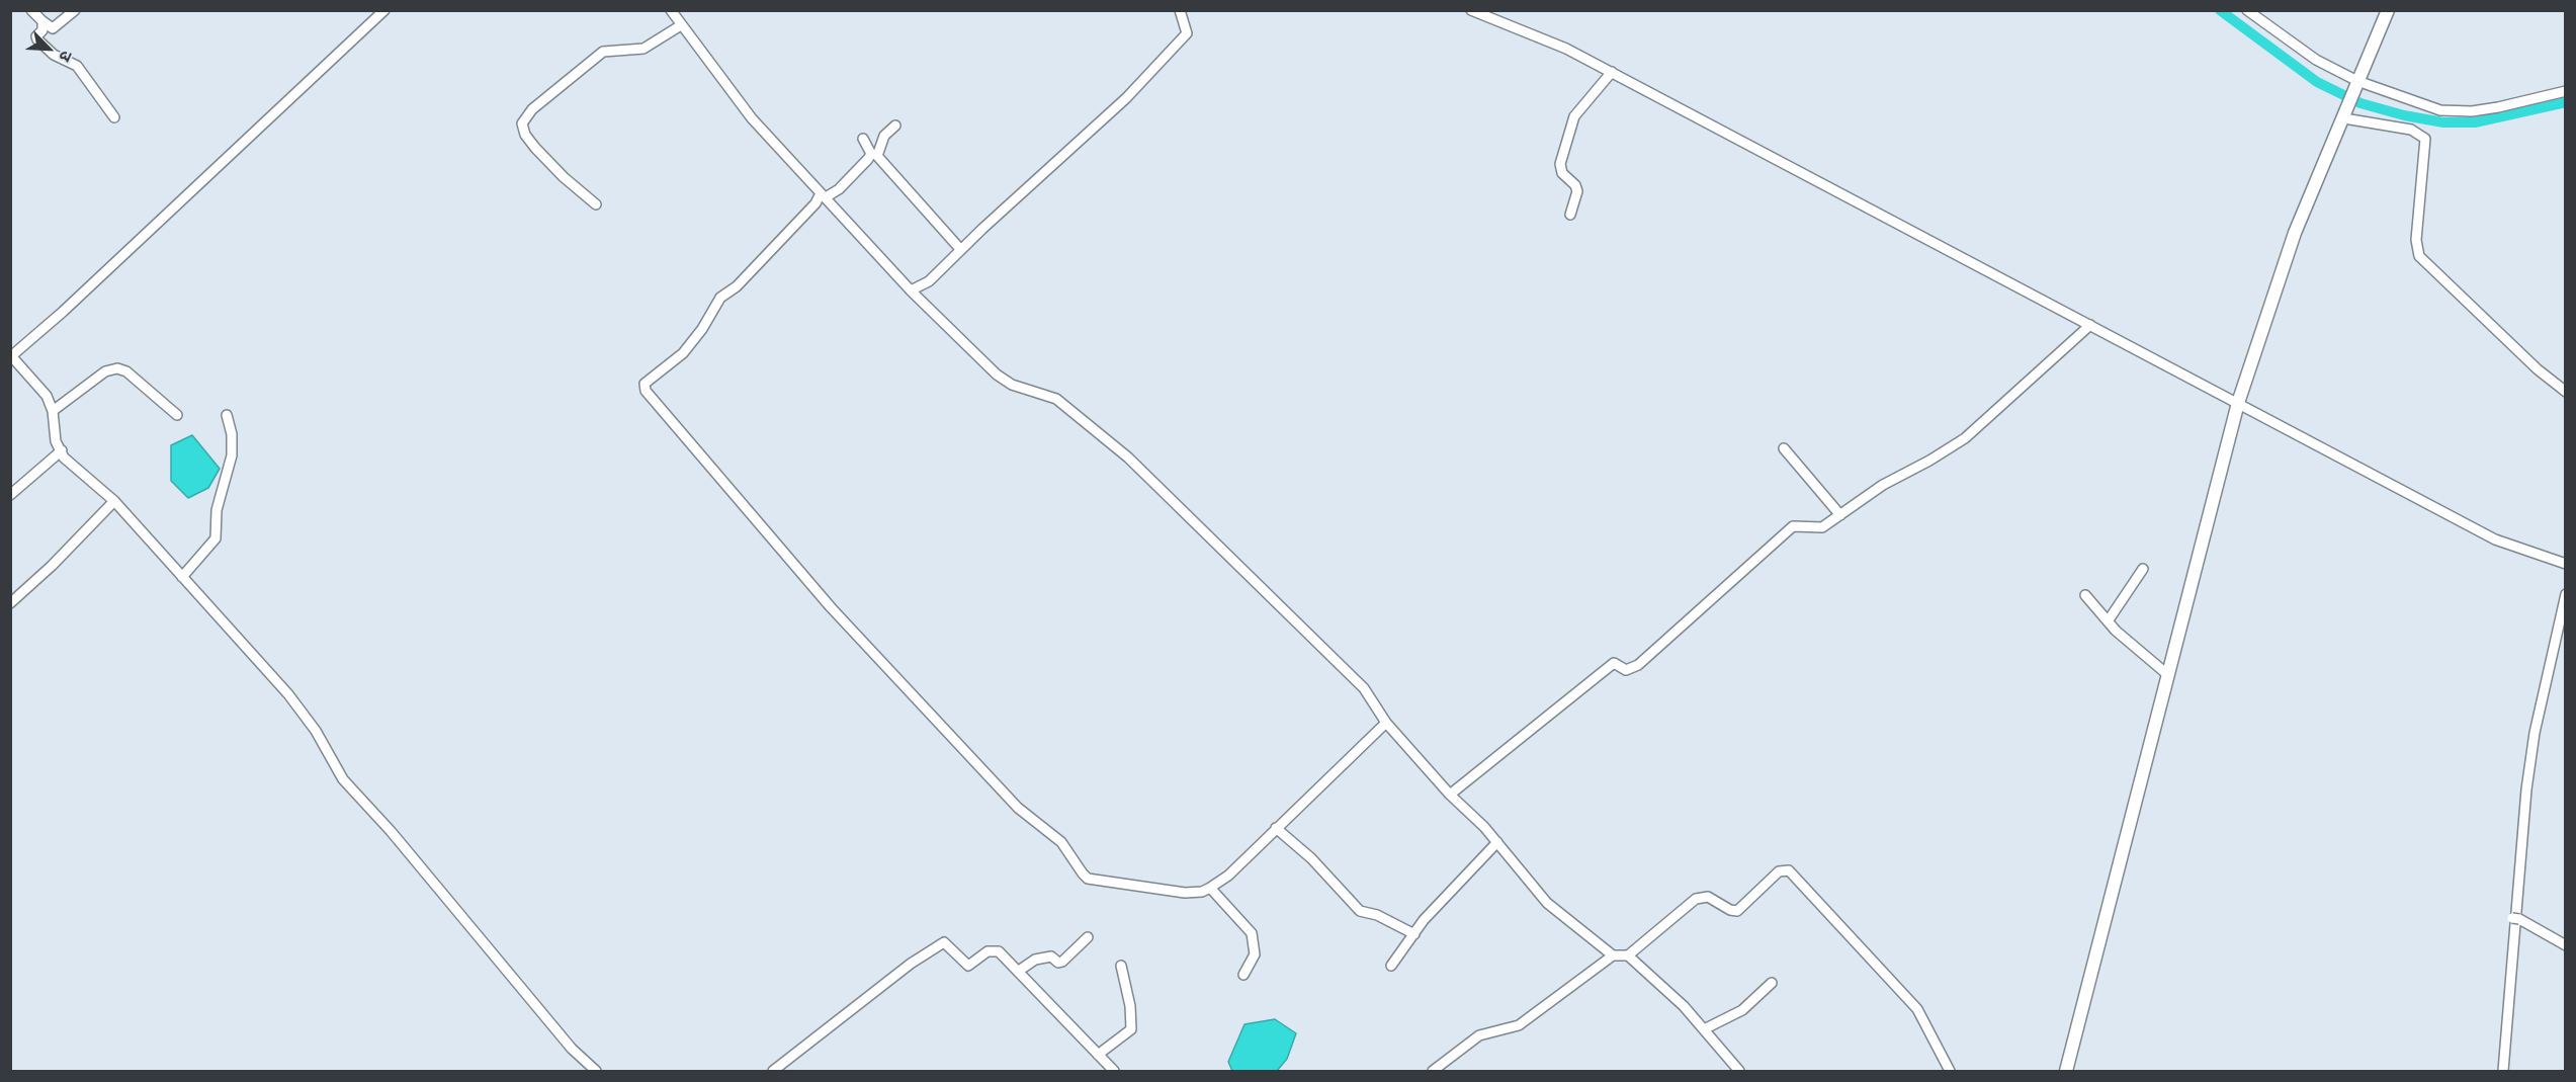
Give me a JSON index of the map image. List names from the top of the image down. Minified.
{"north":"bottom right"}
